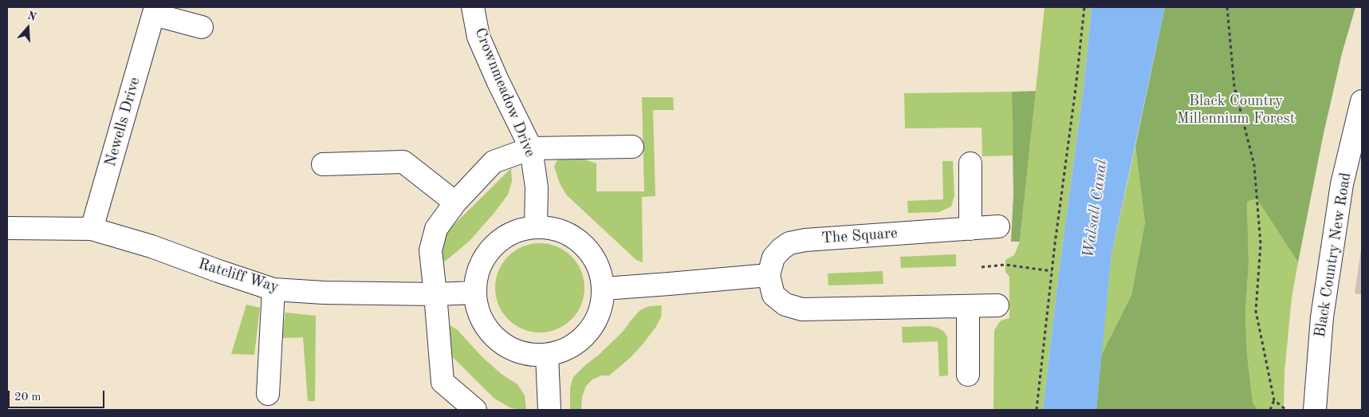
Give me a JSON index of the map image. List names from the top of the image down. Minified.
{"streets":{"main road":["Crownmeadow Drive","Newells Drive","The Square","Black Country New Road","Ratcliff Way"]},"crossings":[["Crownmeadow Drive","Ratcliff Way"],["Newells Drive","Ratcliff Way"]],"water":["Walsall Canal"],"parks":["Black Country Millennium Forest"],"scale_bar":"20 m","north":"top"}
